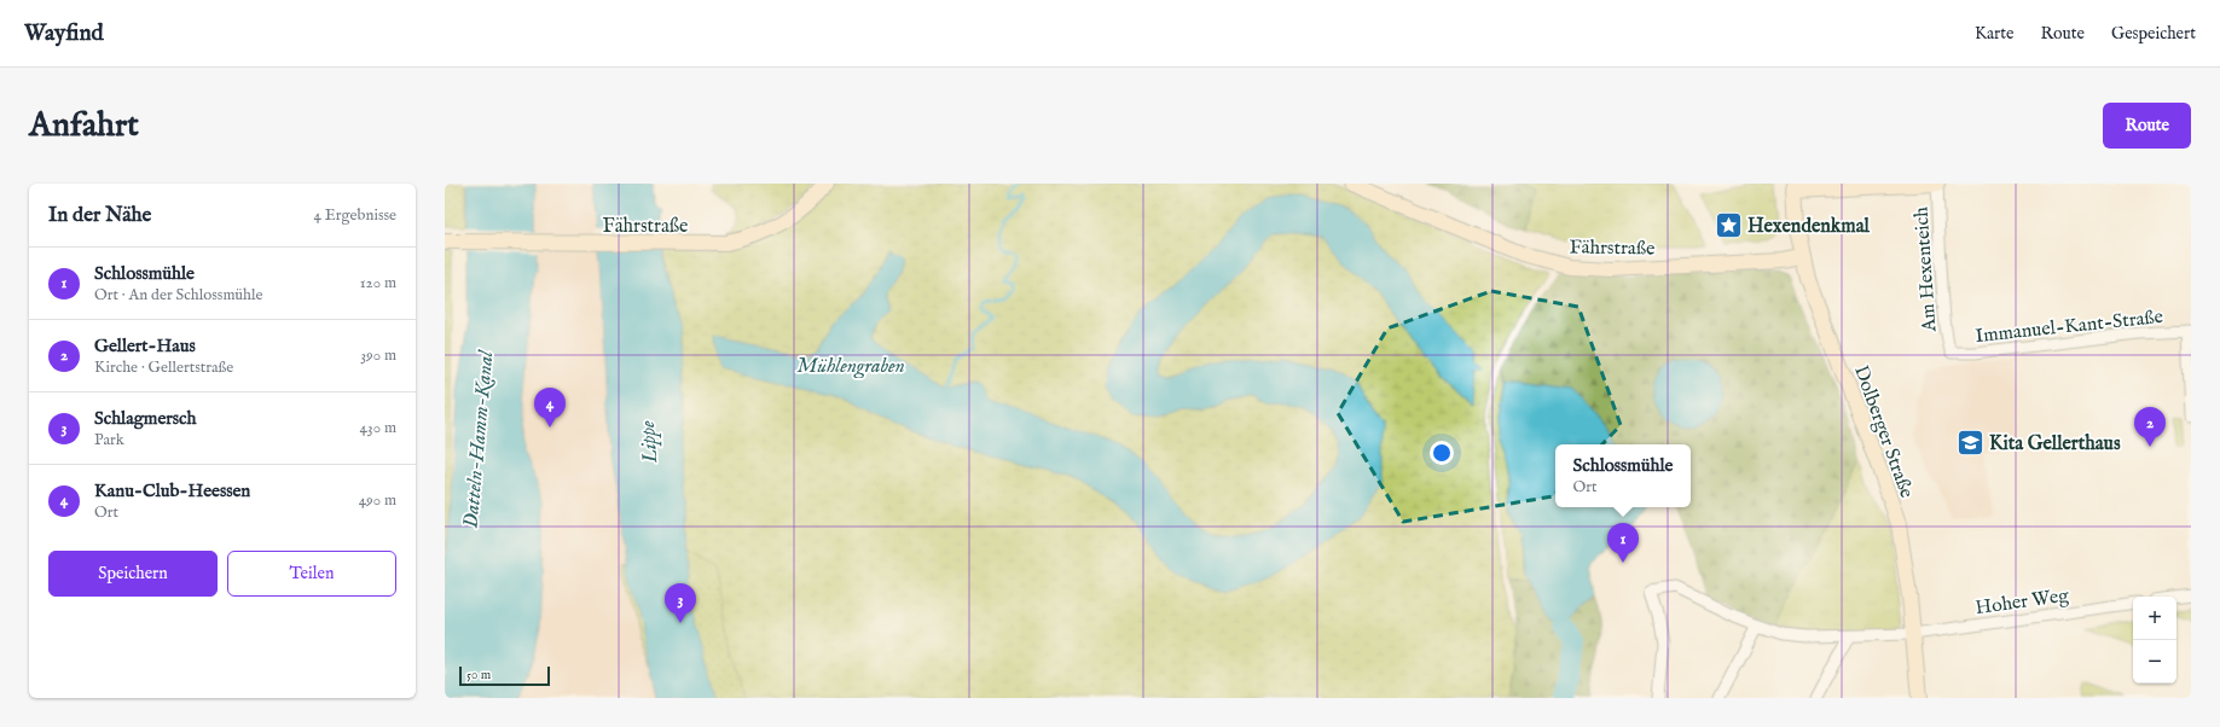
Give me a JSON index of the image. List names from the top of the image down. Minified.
{"streets":{"main road":["Fährstraße","Dolberger Straße"],"street":["Am Hexenteich","Immanuel-Kant-Straße","Hoher Weg"]},"crossings":[["Fährstraße","Dolberger Straße"],["Am Hexenteich","Immanuel-Kant-Straße"],["Dolberger Straße","Hoher Weg"]],"water":["Mühlengraben","Datteln-Hamm-Kanal","Lippe"],"places":{"place":["Hexendenkmal"],"school or university":["Kita Gellerthaus"]},"scale_bar":"50 m","page":{"header":"Wayfind","nav":["Karte","Route","Gespeichert"],"buttons":["Route",["Speichern","Teilen"]],"title":"Anfahrt","heading":["In der Nähe","4 Ergebnisse"],"list":[{"mark":"1","name":"Schlossmühle","note":"Ort · An der Schlossmühle","value":"120 m"},{"mark":"2","name":"Gellert-Haus","note":"Kirche · Gellertstraße","value":"390 m"},{"mark":"3","name":"Schlagmersch","note":"Park","value":"430 m"},{"mark":"4","name":"Kanu-Club-Heessen","note":"Ort","value":"490 m"}],"pins":["4","2","1","3"],"popup":["Schlossmühle","Ort"],"map_buttons":["+","−"],"scale":"50 m"}}
